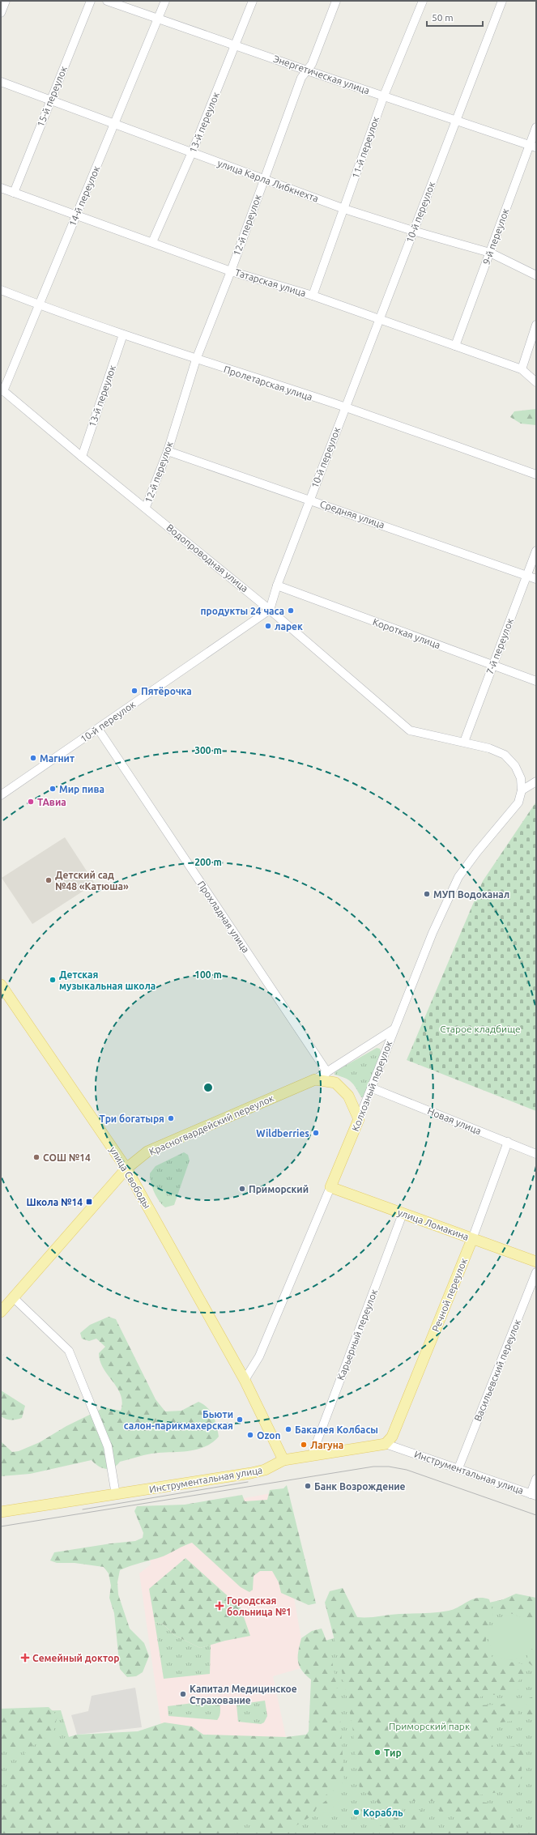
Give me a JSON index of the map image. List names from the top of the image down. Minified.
{"streets":{"main road":["Колхозный переулок","Красногвардейский переулок","улица Свободы","улица Ломакина","Речной переулок","Инструментальная улица"],"street":["Энергетическая улица","15-й переулок","13-й переулок","11-й переулок","улица Карла Либкнехта","14-й переулок","10-й переулок","12-й переулок","9-й переулок","Татарская улица","Пролетарская улица","Средняя улица","Водопроводная улица","Короткая улица","7-й переулок","Прохладная улица","Новая улица","Карьерный переулок","Васильевский переулок"]},"crossings":[["Энергетическая улица","13-й переулок"],["Энергетическая улица","11-й переулок"],["Энергетическая улица","14-й переулок"],["Энергетическая улица","10-й переулок"],["Энергетическая улица","12-й переулок"],["Энергетическая улица","9-й переулок"],["15-й переулок","улица Карла Либкнехта"],["15-й переулок","Татарская улица"],["13-й переулок","улица Карла Либкнехта"],["13-й переулок","Татарская улица"],["13-й переулок","Пролетарская улица"],["13-й переулок","Водопроводная улица"],["11-й переулок","улица Карла Либкнехта"],["11-й переулок","Татарская улица"],["улица Карла Либкнехта","14-й переулок"],["улица Карла Либкнехта","10-й переулок"],["улица Карла Либкнехта","12-й переулок"],["улица Карла Либкнехта","9-й переулок"],["14-й переулок","Татарская улица"],["14-й переулок","Пролетарская улица"],["14-й переулок","Водопроводная улица"],["10-й переулок","Татарская улица"],["10-й переулок","Пролетарская улица"],["10-й переулок","Средняя улица"],["10-й переулок","Водопроводная улица"],["10-й переулок","Короткая улица"],["10-й переулок","Прохладная улица"],["12-й переулок","Татарская улица"],["12-й переулок","Пролетарская улица"],["12-й переулок","Средняя улица"],["12-й переулок","Водопроводная улица"],["9-й переулок","Татарская улица"],["Средняя улица","7-й переулок"],["Водопроводная улица","7-й переулок"],["Короткая улица","7-й переулок"],["Прохладная улица","Красногвардейский переулок"],["Колхозный переулок","Новая улица"],["Колхозный переулок","Красногвардейский переулок"],["Колхозный переулок","улица Свободы"],["Колхозный переулок","улица Ломакина"],["Новая улица","Речной переулок"],["Красногвардейский переулок","улица Свободы"],["улица Свободы","Инструментальная улица"],["улица Ломакина","Речной переулок"],["улица Ломакина","Карьерный переулок"],["Речной переулок","Инструментальная улица"],["Карьерный переулок","Инструментальная улица"],["Васильевский переулок","Инструментальная улица"]],"parks":["Старое кладбище","Приморский парк"],"places":{"other":["продукты 24 часа","ларек","Пятёрочка","Магнит","Мир пива","ТАвиа","Детский сад №48 «Катюша»","МУП Водоканал","Детская музыкальная школа","Три богатыря","Wildberries","СОШ №14","Приморский","Бьюти салон-парикмахерская","Бакалея Колбасы","Ozon","Лагуна","Банк Возрождение","Капитал Медицинское Страхование","Тир","Корабль"],"transit":["Школа №14"],"health":["Городская больница №1","Семейный доктор"]},"scale_bar":"50 m","rings":["300 m","200 m","100 m"]}
